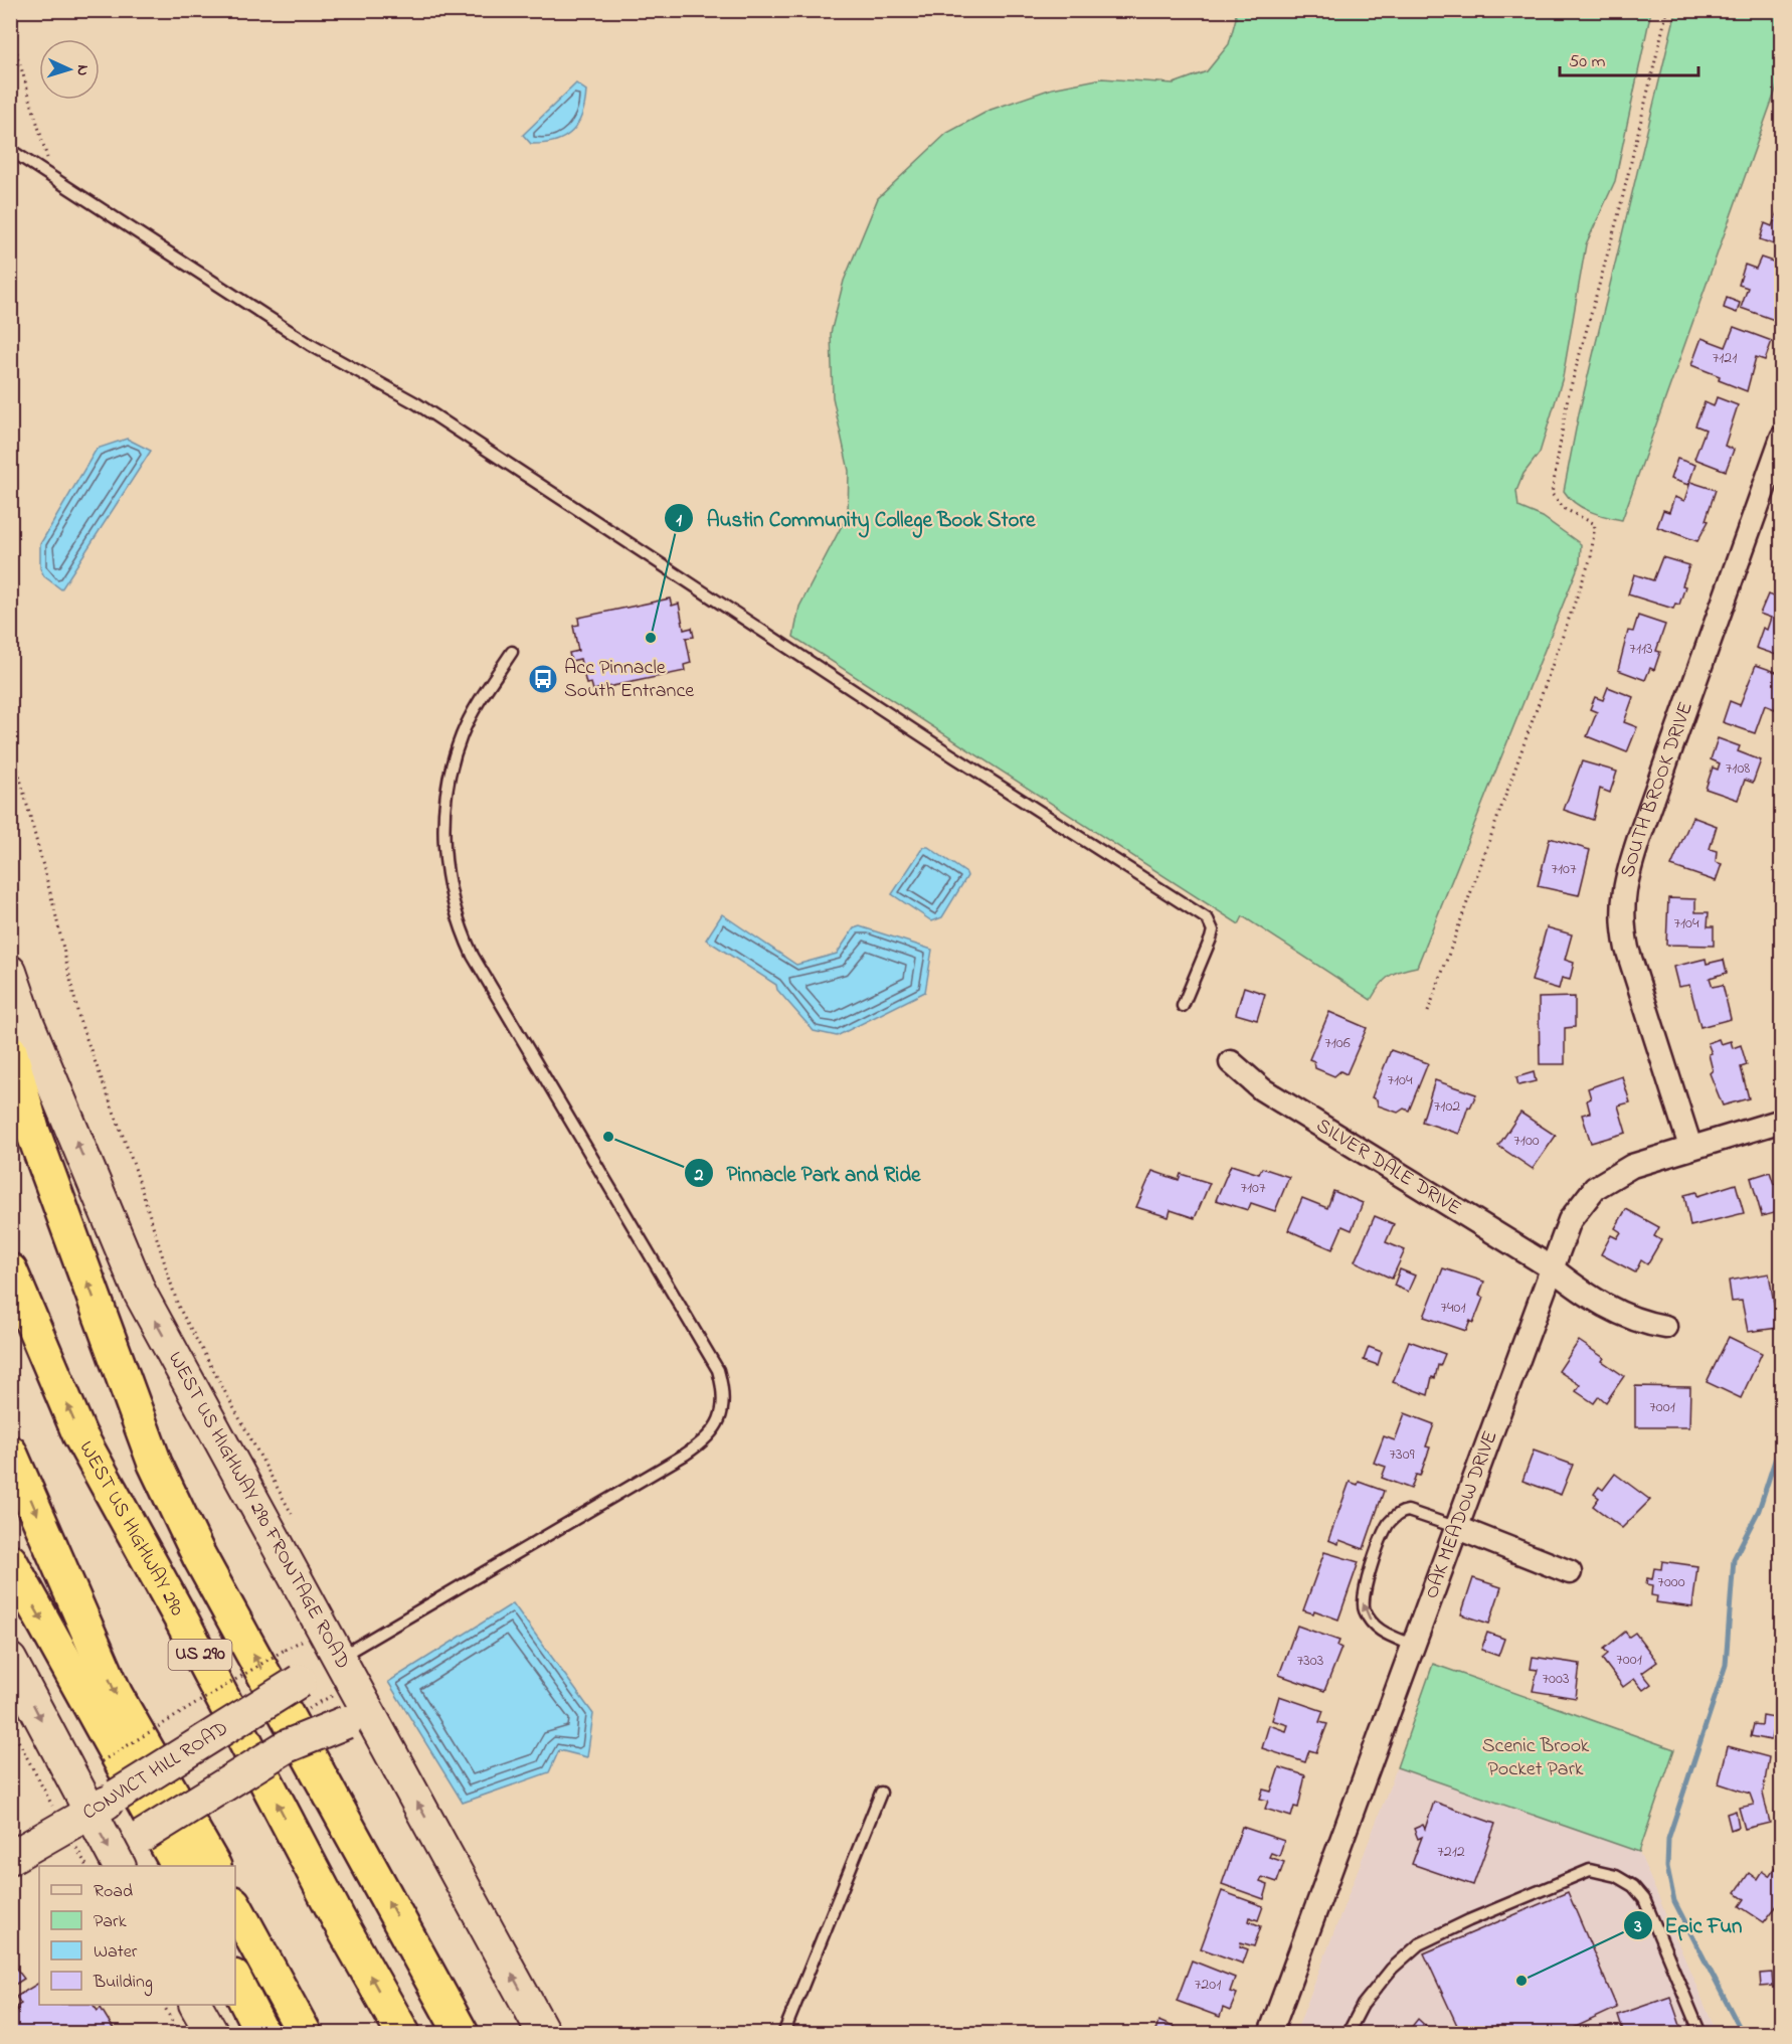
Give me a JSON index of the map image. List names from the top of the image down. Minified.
{"streets":{"highway":["WEST US HIGHWAY 290","US 290"],"main road":["WEST US HIGHWAY 290 FRONTAGE ROAD","CONVICT HILL ROAD"],"street":["SOUTH BROOK DRIVE","SILVER DALE DRIVE","OAK MEADOW DRIVE"]},"crossings":[["SOUTH BROOK DRIVE","OAK MEADOW DRIVE"],["SILVER DALE DRIVE","OAK MEADOW DRIVE"],["WEST US HIGHWAY 290 FRONTAGE ROAD","CONVICT HILL ROAD"]],"one_way":["WEST US HIGHWAY 290 FRONTAGE ROAD"],"parks":["Scenic Brook Pocket Park"],"places":{"other":["Austin Community College Book Store","Pinnacle Park and Ride","Epic Fun"],"bus stop":["Acc Pinnacle South Entrance"]},"house_numbers":["7121","7113","7108","7107","7104","7106","7104","7102","7100","7107","7401","7001","7309","7000","7001","7303","7003","7212","7201"],"legend":["Road","Park","Water","Building"],"scale_bar":"50 m","north":"right"}
